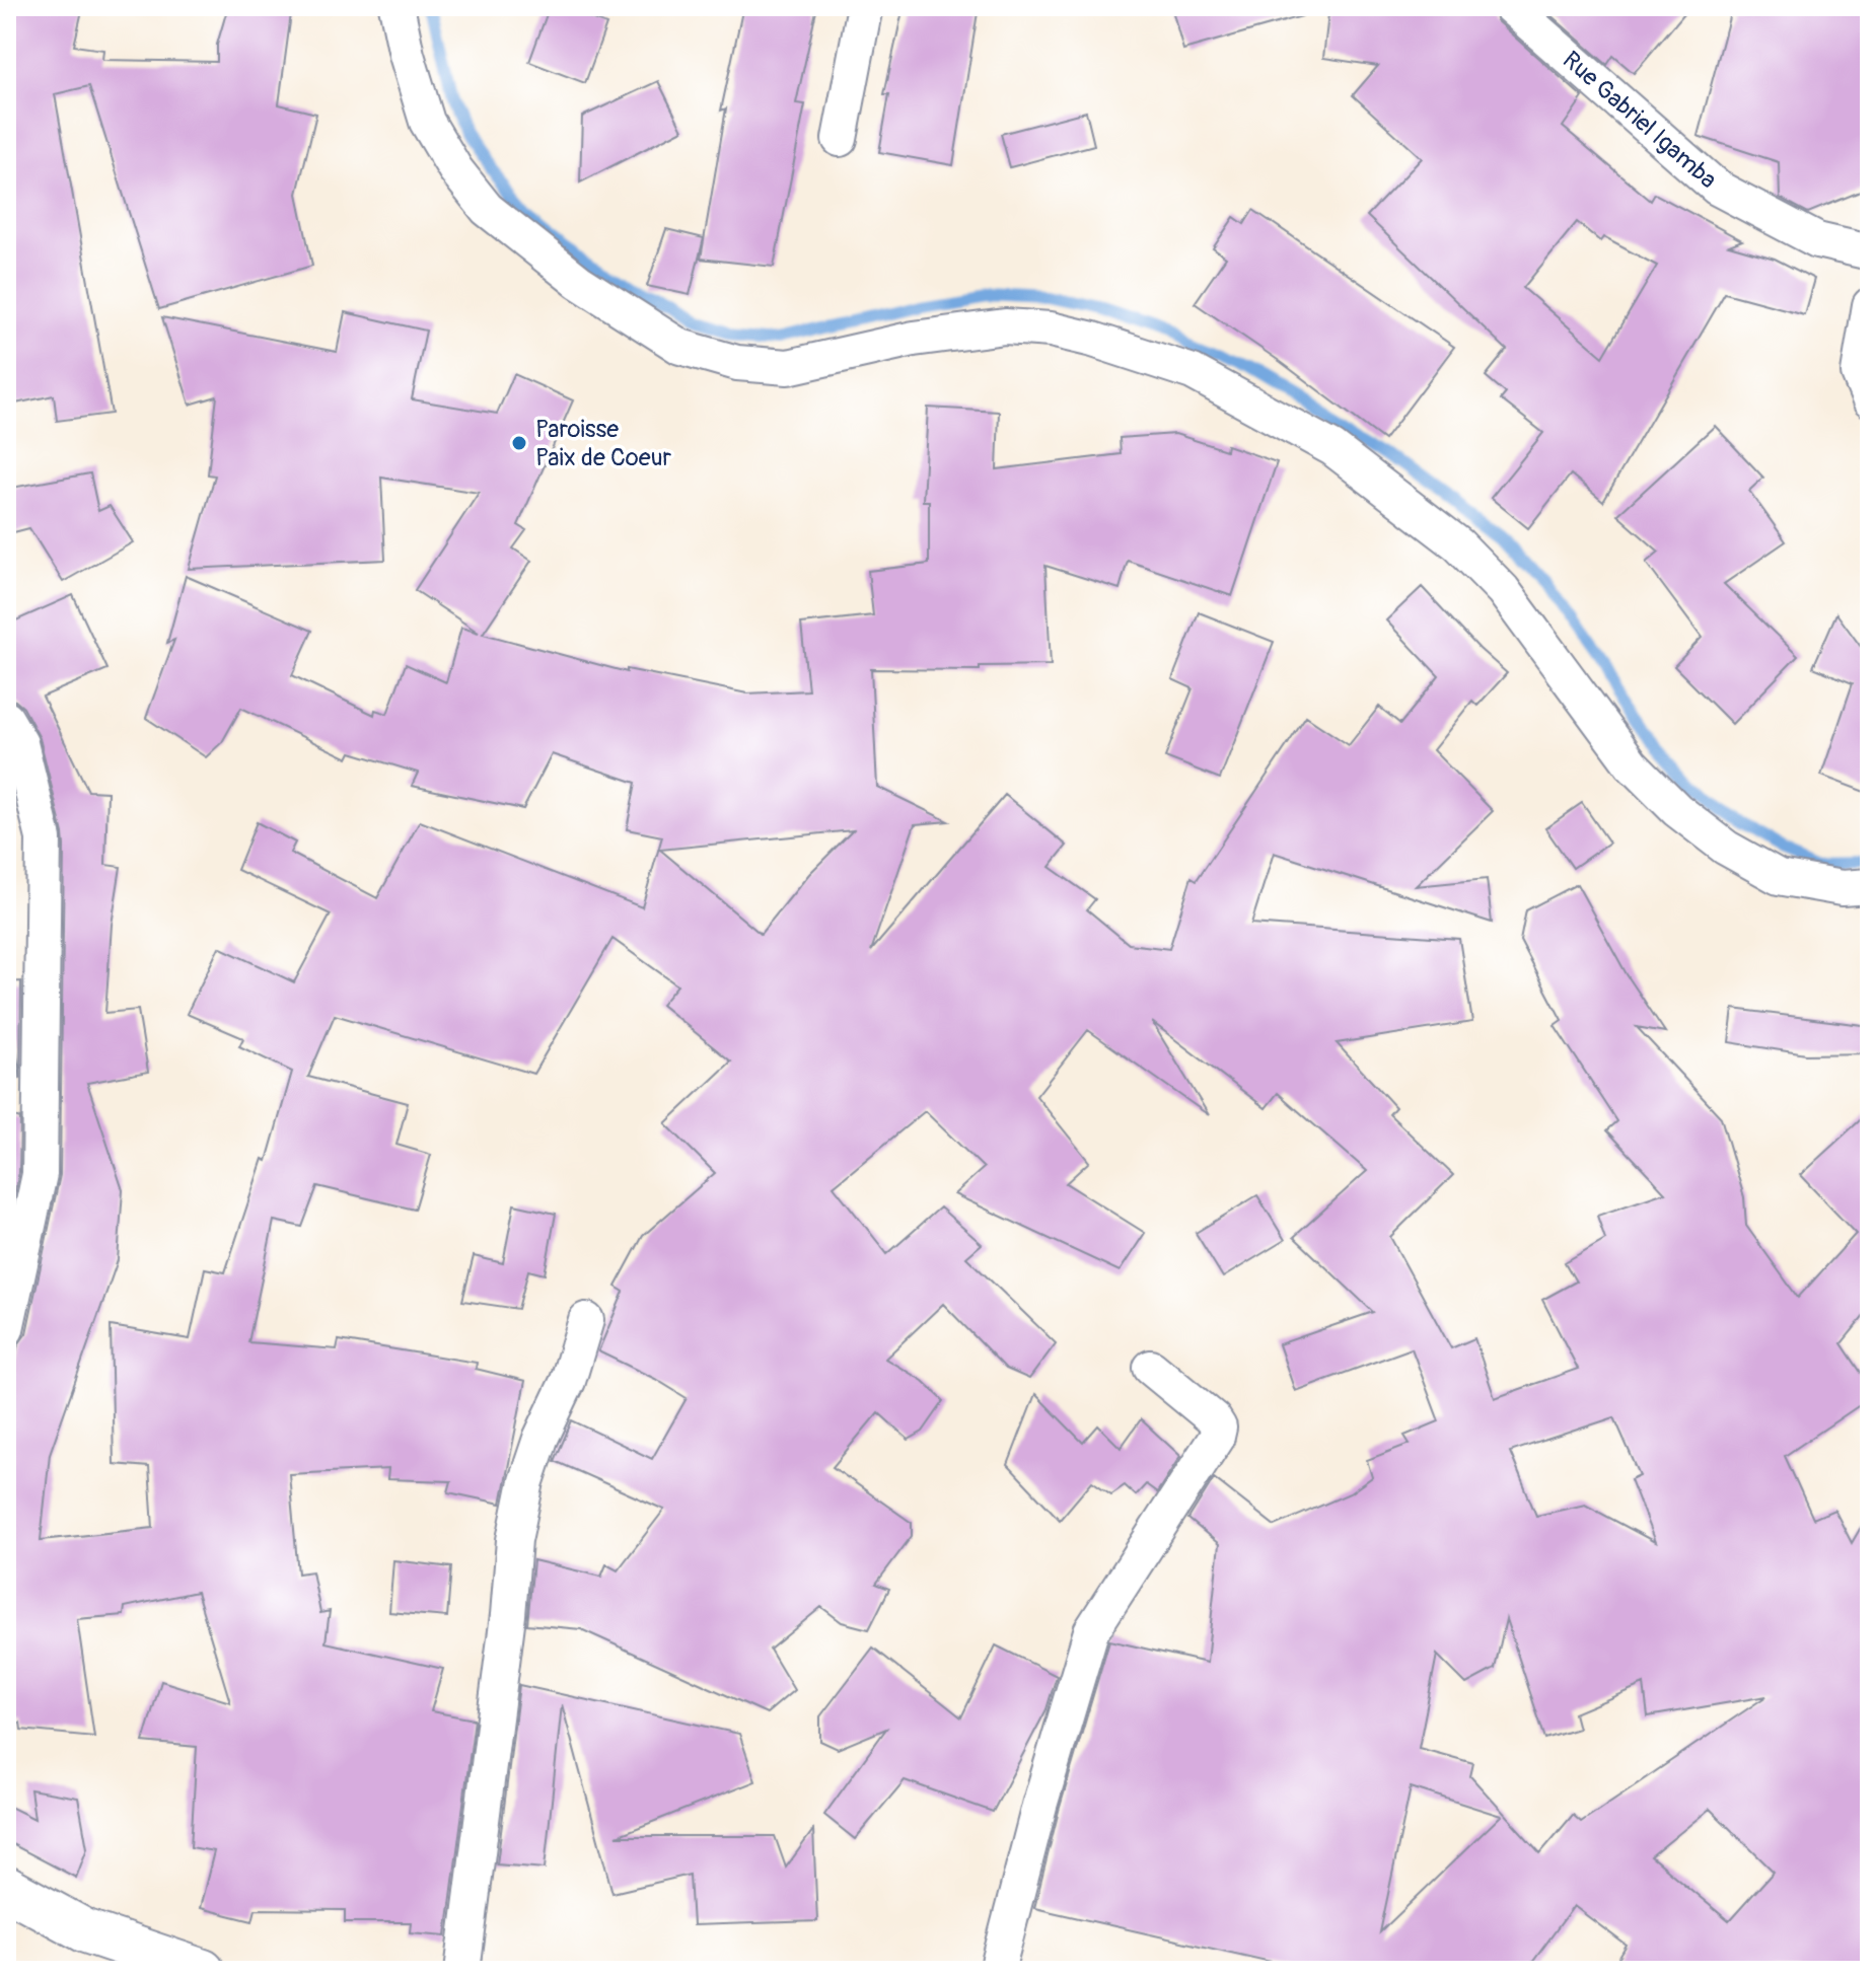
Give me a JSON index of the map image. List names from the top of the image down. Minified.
{"streets":{"street":["Rue Gabriel Igamba"]},"places":["Paroisse Paix de Coeur"]}
